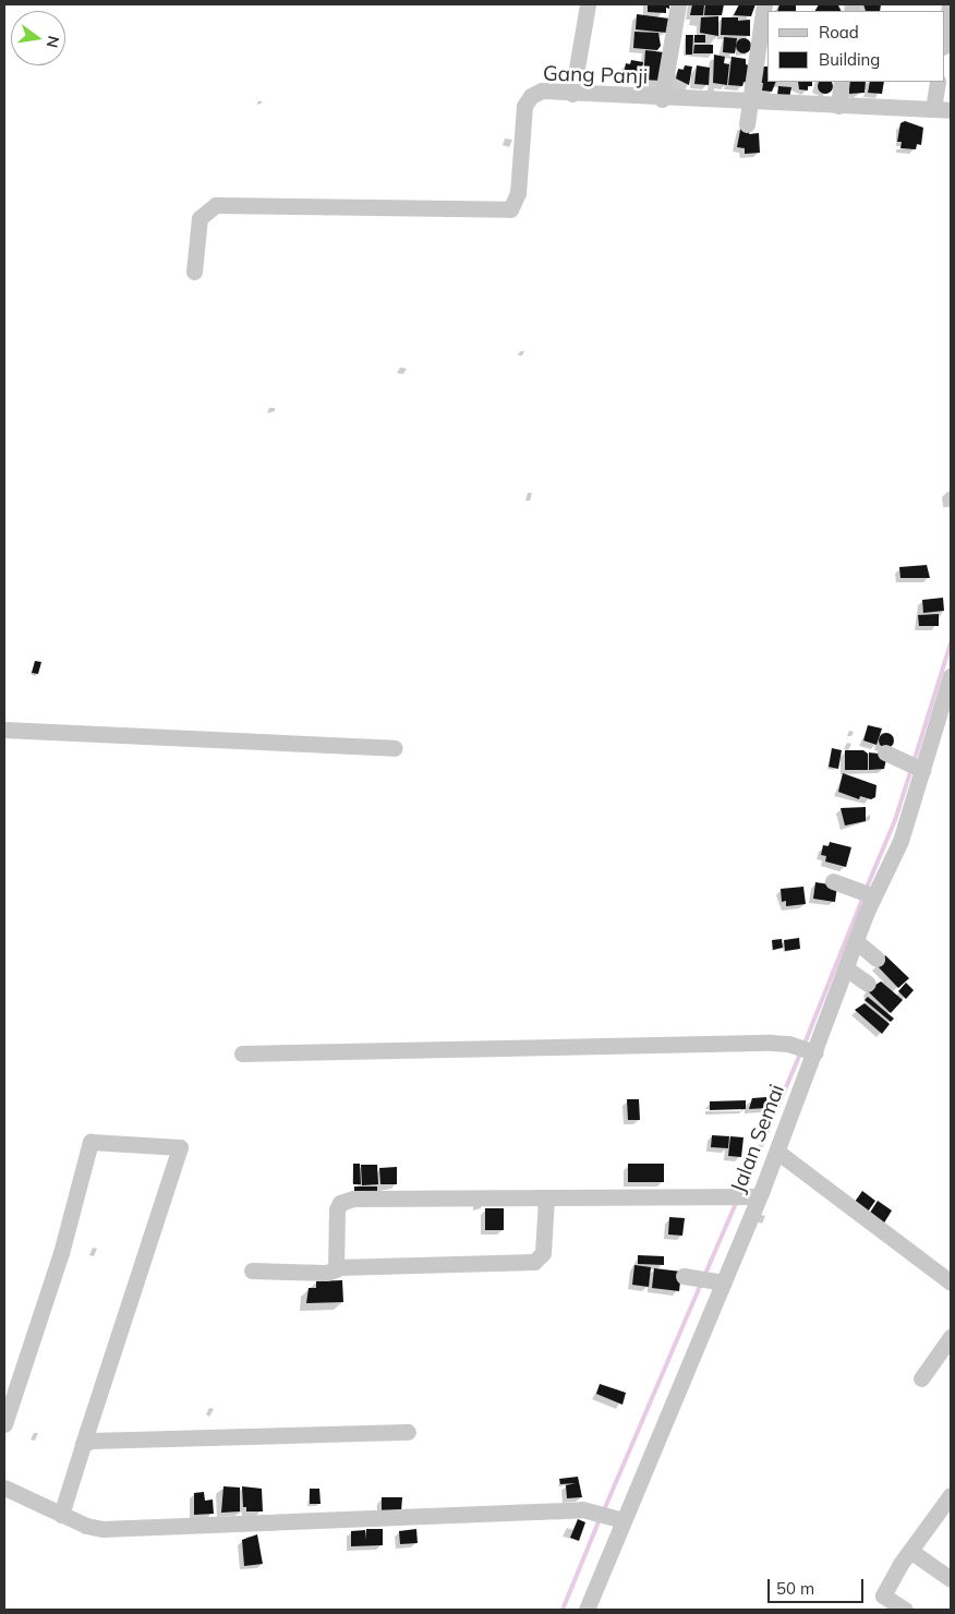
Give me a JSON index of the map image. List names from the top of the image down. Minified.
{"streets":{"street":["Gang Panji","Jalan Semai"]},"legend":["Road","Building"],"scale_bar":"50 m","north":"right"}
